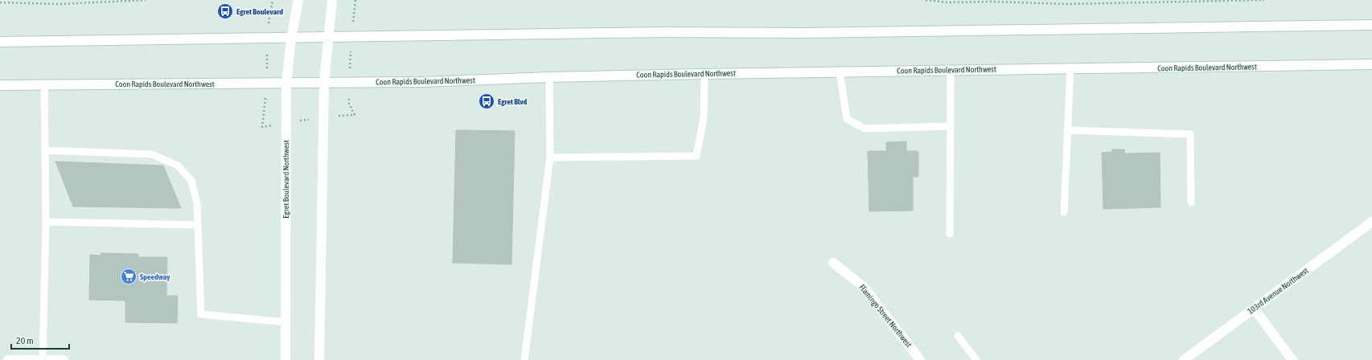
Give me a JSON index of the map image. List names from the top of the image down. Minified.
{"streets":{"main road":["Coon Rapids Boulevard Northwest","Egret Boulevard Northwest","103rd Avenue Northwest","Flamingo Street Northwest"]},"crossings":[["Coon Rapids Boulevard Northwest","Egret Boulevard Northwest"]],"places":{"bus stop":["Egret Boulevard","Egret Blvd"],"supermarket":["Speedway"]},"scale_bar":"20 m"}
